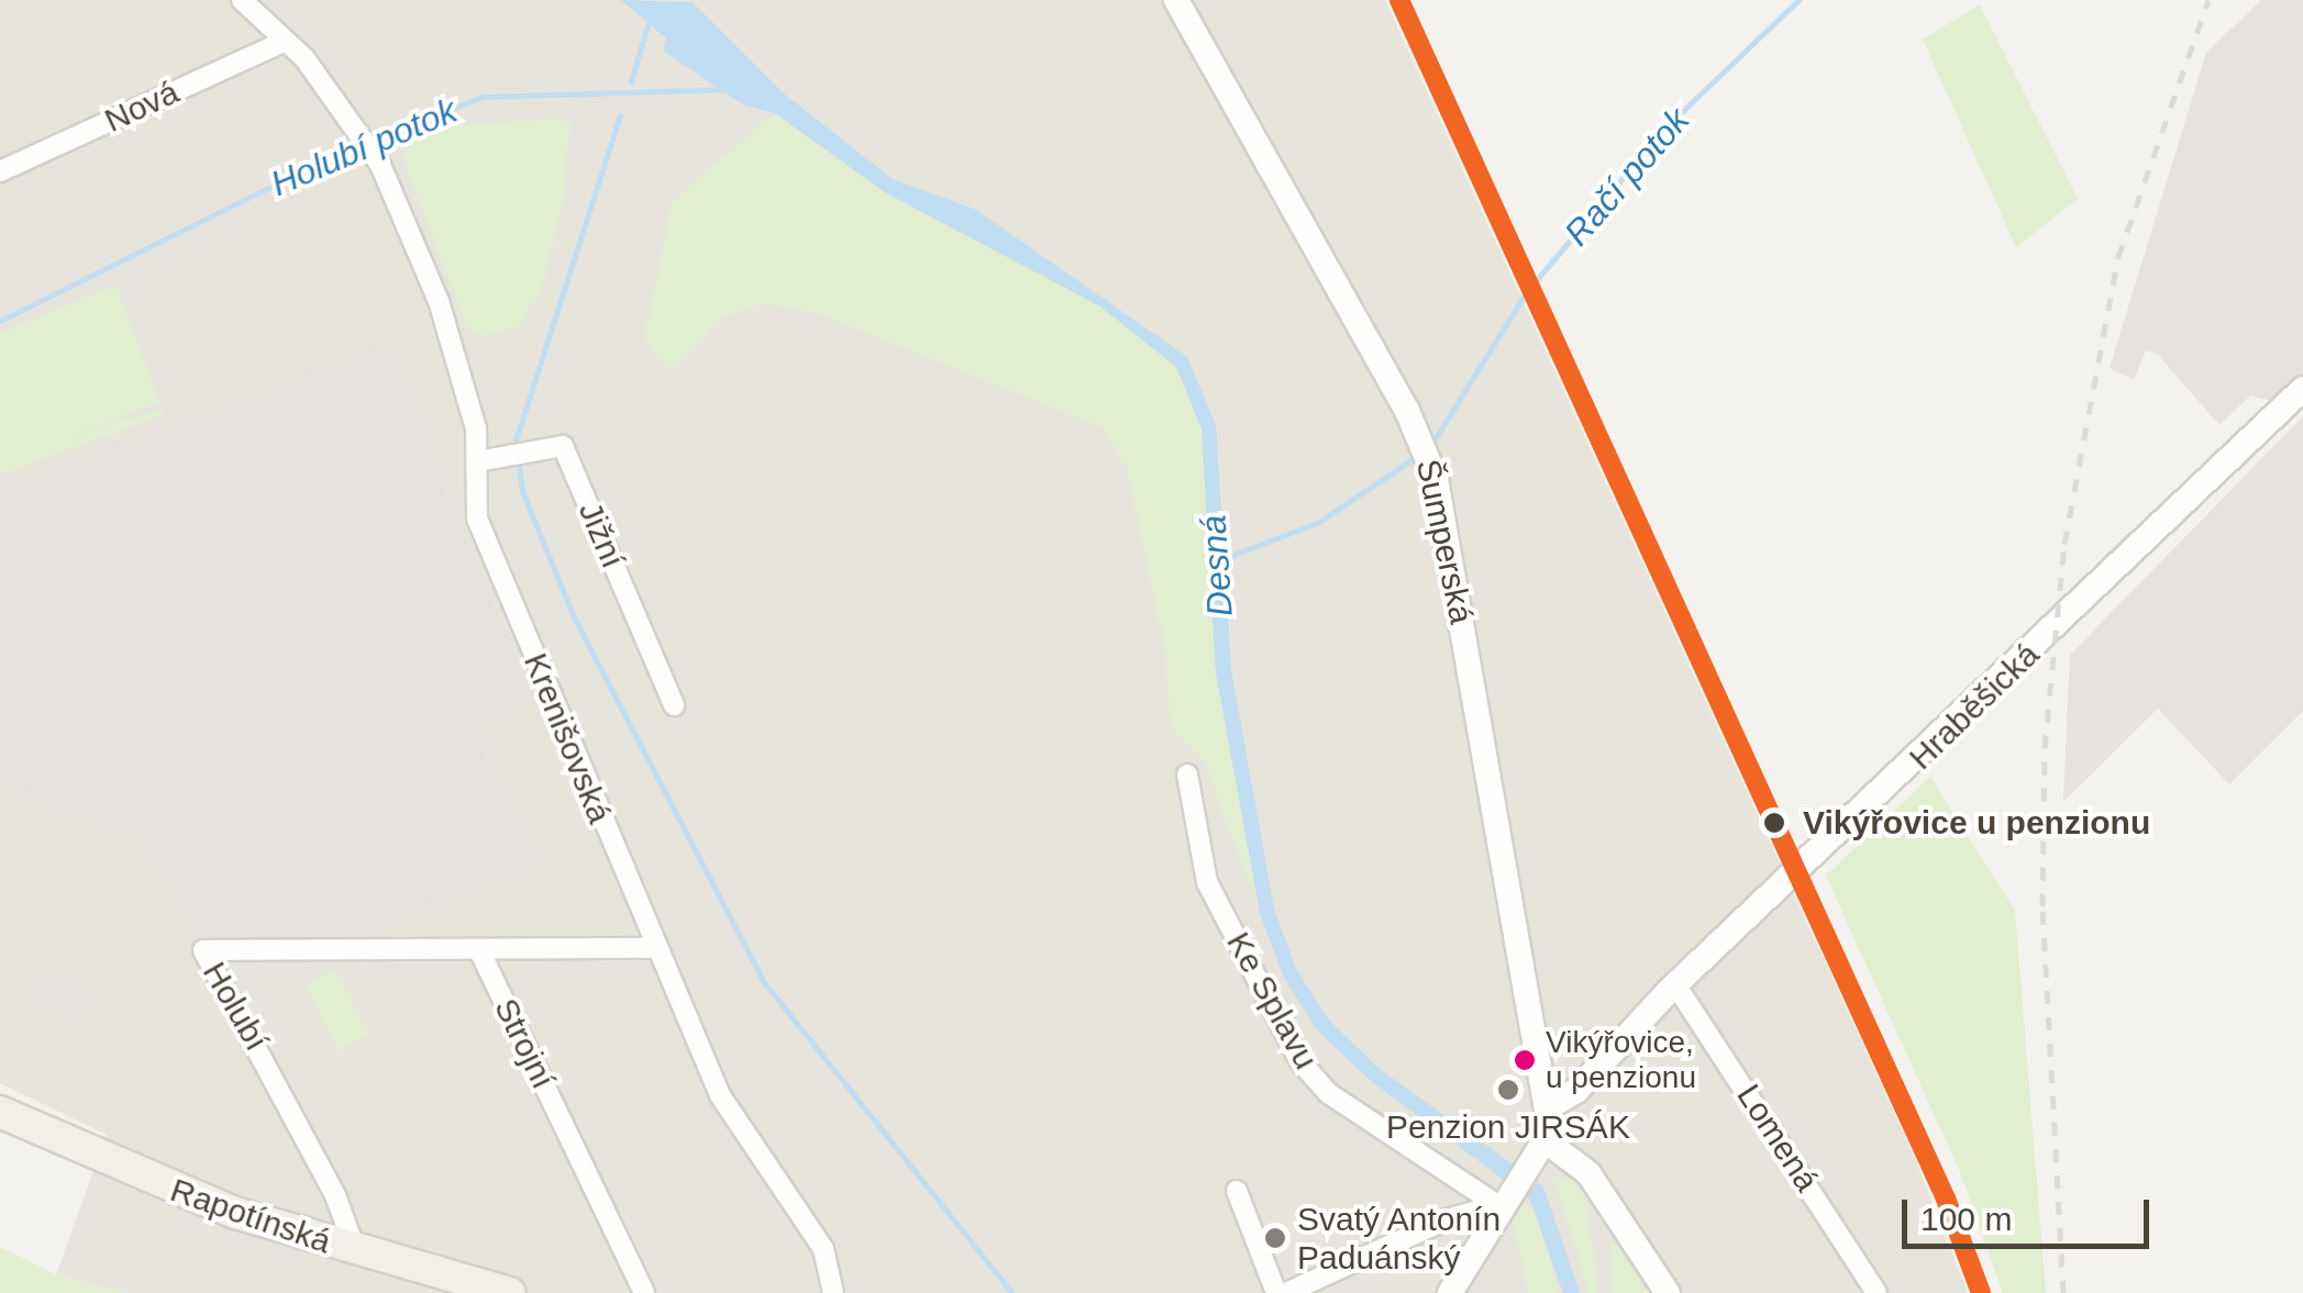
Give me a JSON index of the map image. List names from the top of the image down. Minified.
{"streets":{"main road":["Rapotínská"],"street":["Nová","Jižní","Šumperská","Hraběšická","Krenišovská","Ke Splavu","Holubí","Strojní","Lomená"]},"crossings":[["Nová","Krenišovská"],["Jižní","Krenišovská"],["Šumperská","Hraběšická"],["Hraběšická","Lomená"],["Krenišovská","Strojní"],["Holubí","Strojní"],["Holubí","Rapotínská"]],"water":["Holubí potok","Račí potok","Desná"],"places":["Vikýřovice u penzionu","Vikýřovice, u penzionu","Penzion JIRSÁK","Svatý Antonín Paduánský"],"scale_bar":"100 m"}
